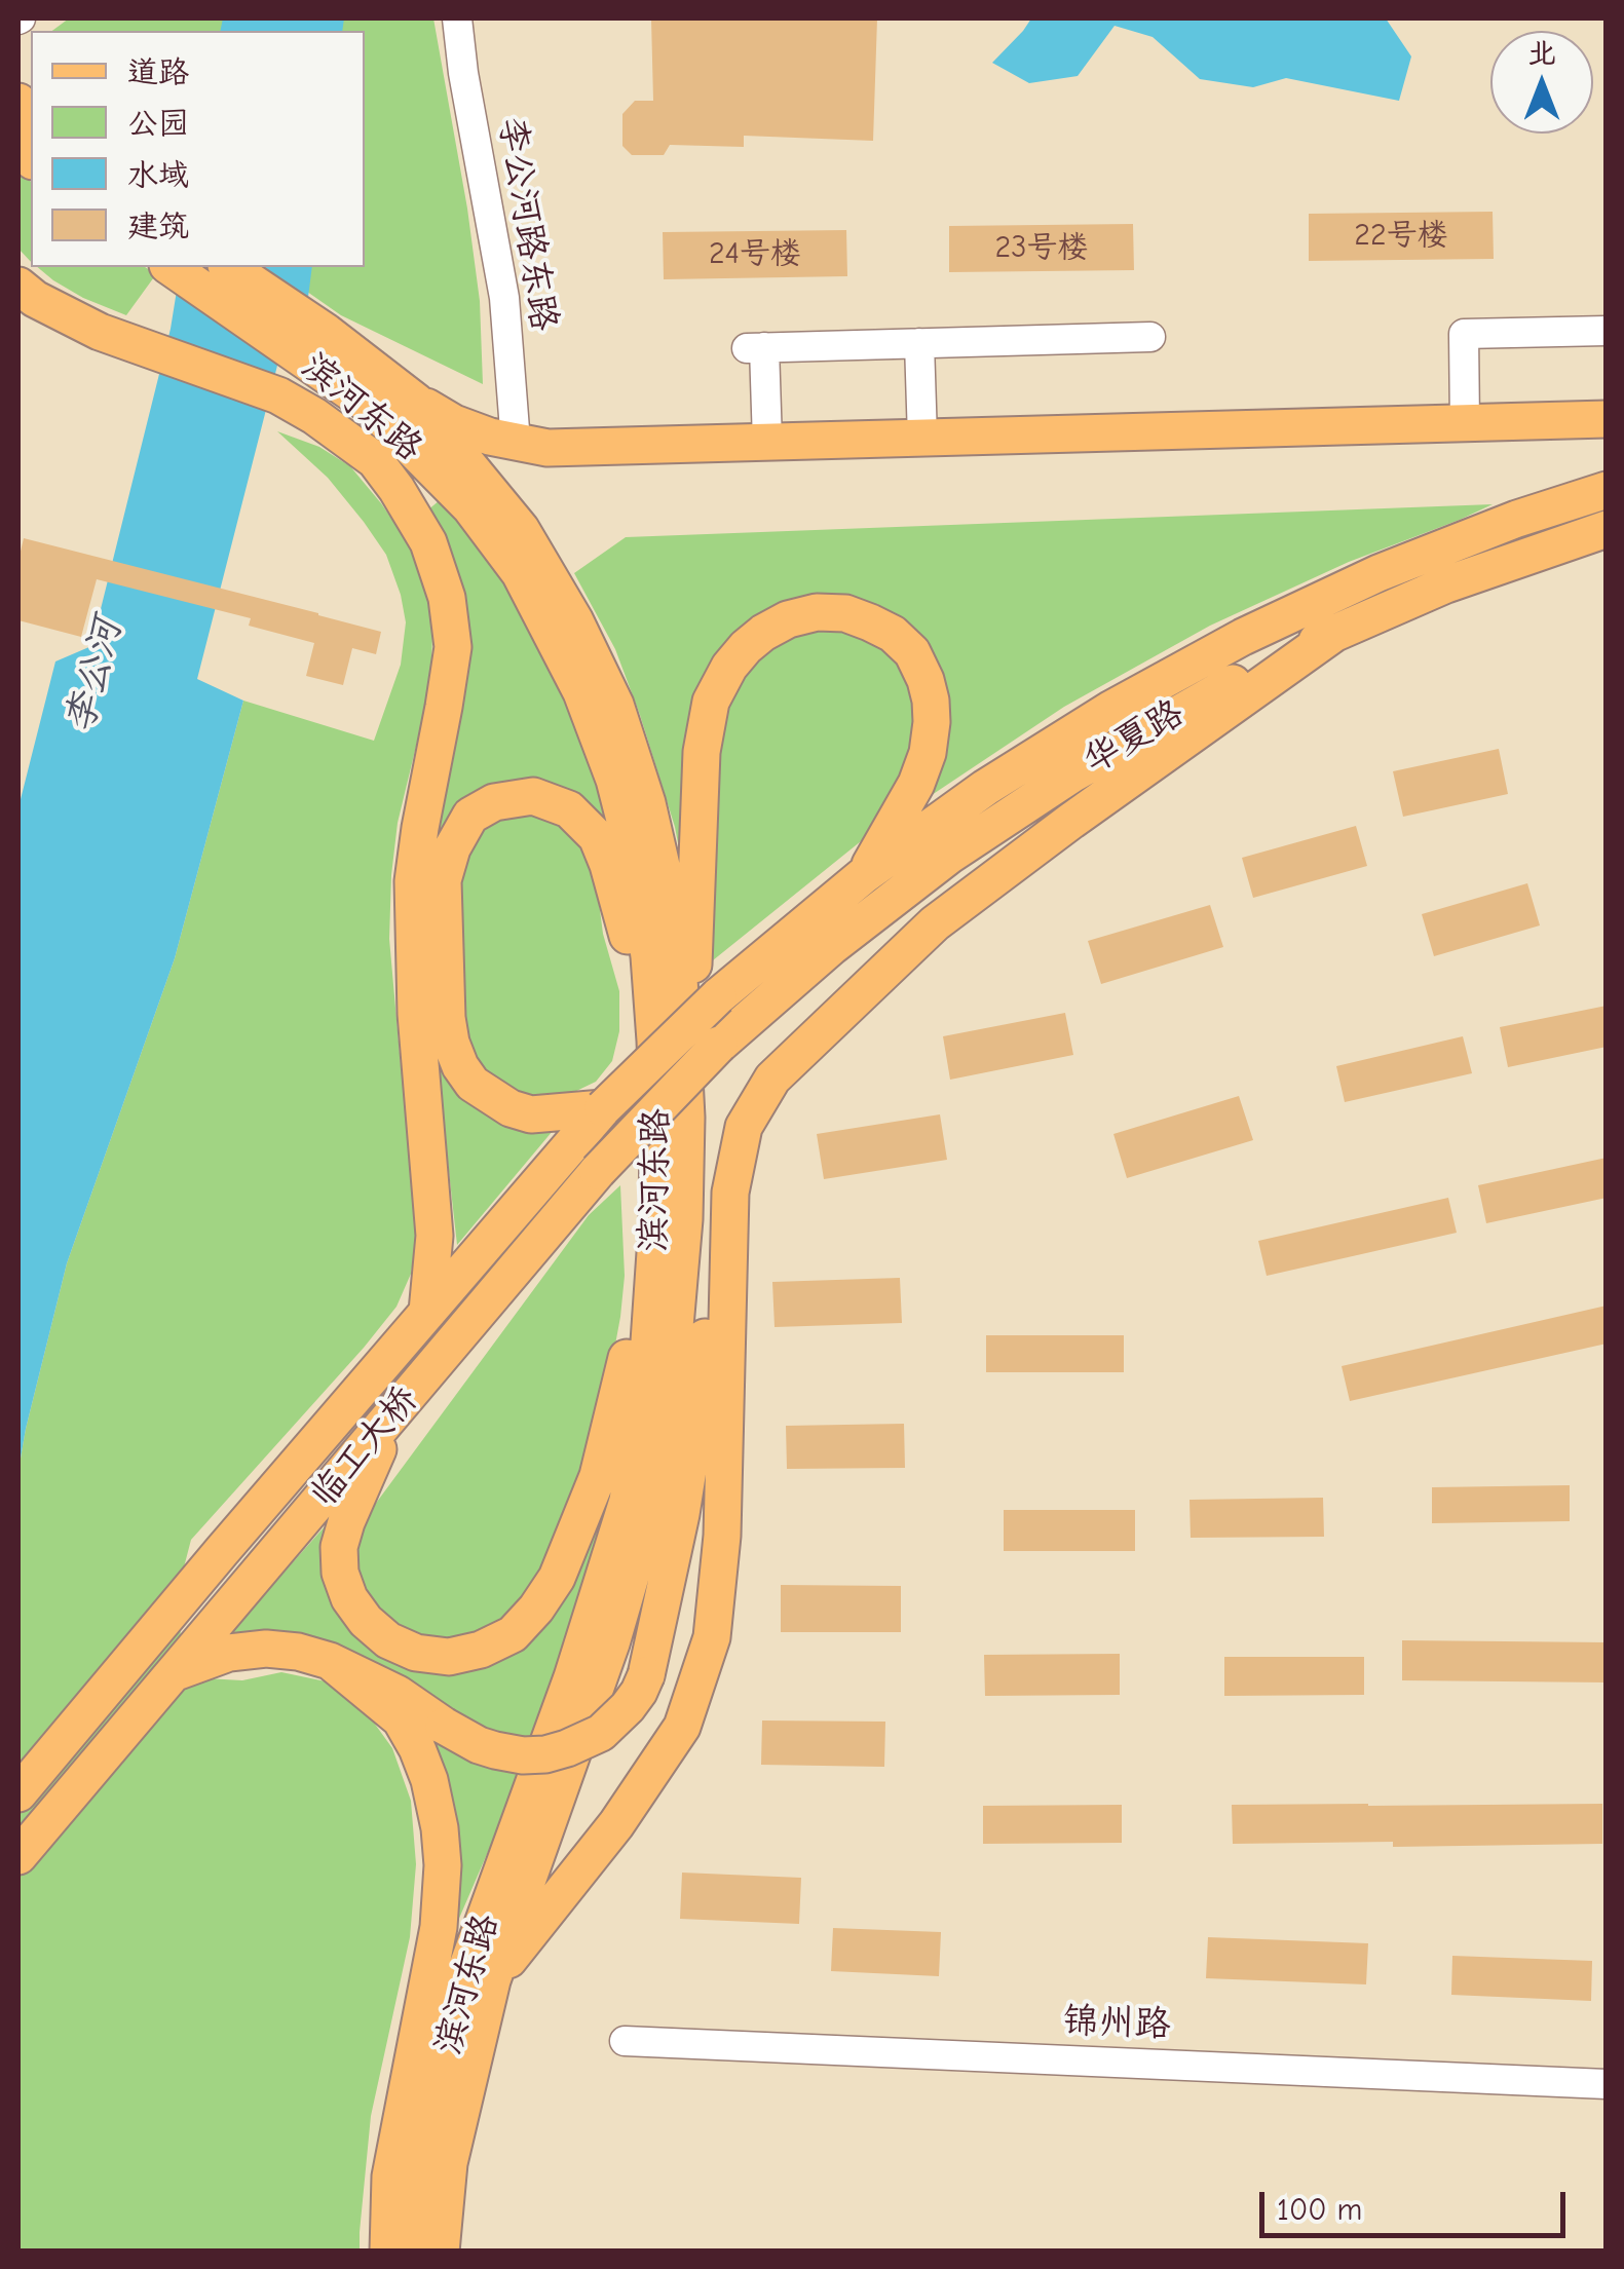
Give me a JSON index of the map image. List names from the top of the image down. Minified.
{"streets":{"main road":["滨河东路","华夏路","临工大桥"],"street":["李公河路东路","锦州路"]},"crossings":[["华夏路","临工大桥"]],"water":["李公河"],"house_numbers":["22号楼","23号楼","24号楼"],"legend":["道路","公园","水域","建筑"],"scale_bar":"100 m","north":"top"}
